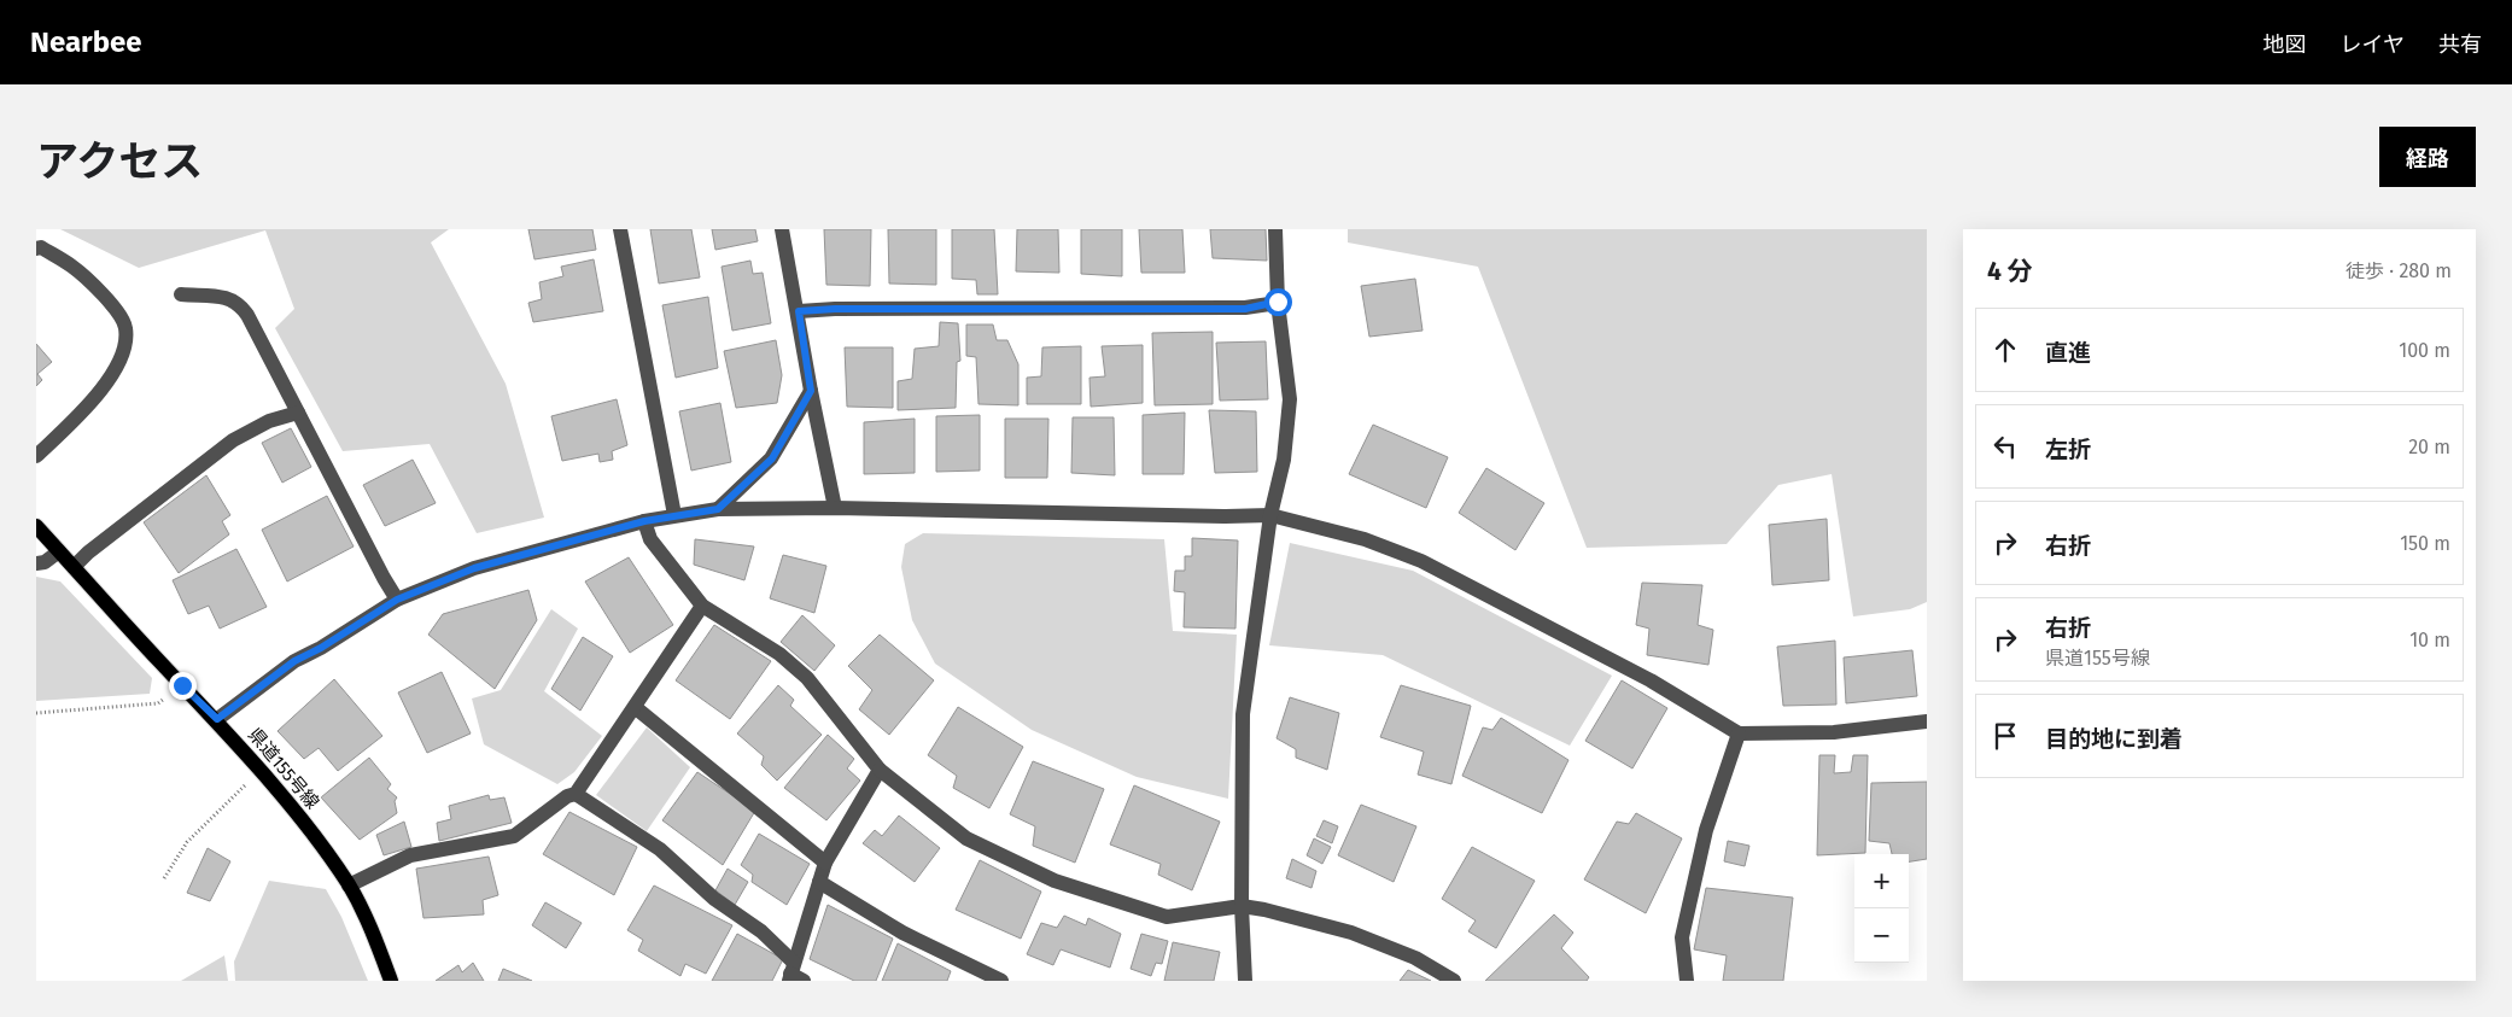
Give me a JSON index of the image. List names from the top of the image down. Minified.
{"streets":{"main road":["県道155号線"]},"page":{"header":"Nearbee","nav":["地図","レイヤ","共有"],"title":"アクセス","buttons":"経路","heading":["4 分","徒歩 · 280 m"],"list":[["直進","100 m"],["左折","20 m"],["右折","150 m"],["右折","県道155号線","10 m"],"目的地に到着"],"map_buttons":["+","−"]}}
